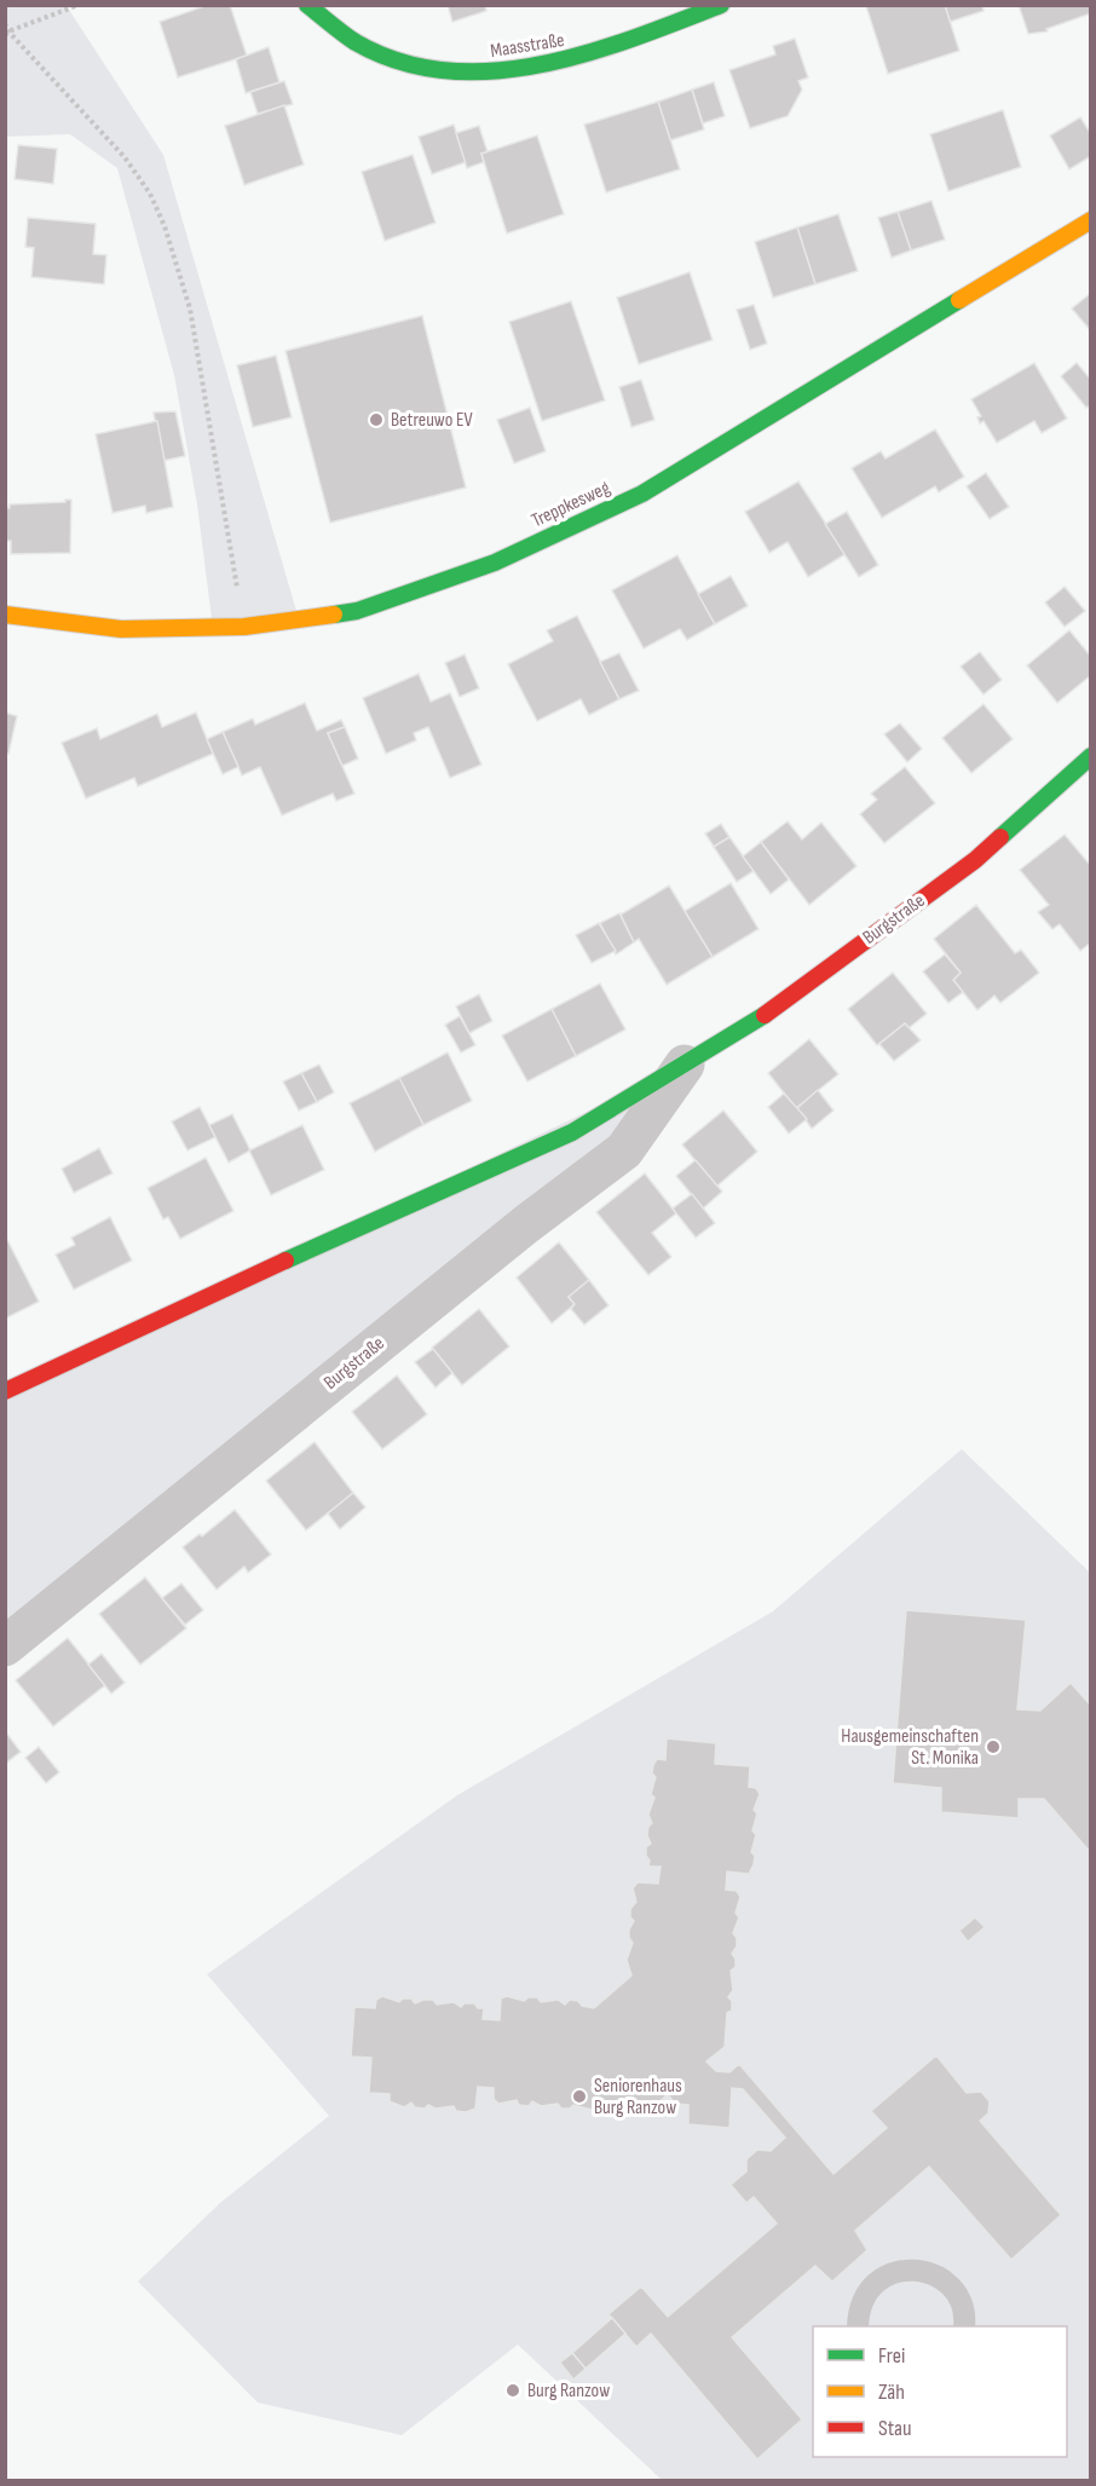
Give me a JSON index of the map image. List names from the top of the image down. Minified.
{"streets":{"street":["Maasstraße","Treppkesweg","Burgstraße"]},"places":["Betreuwo EV","Hausgemeinschaften St. Monika","Seniorenhaus Burg Ranzow","Burg Ranzow"],"legend":["Frei","Zäh","Stau"]}
